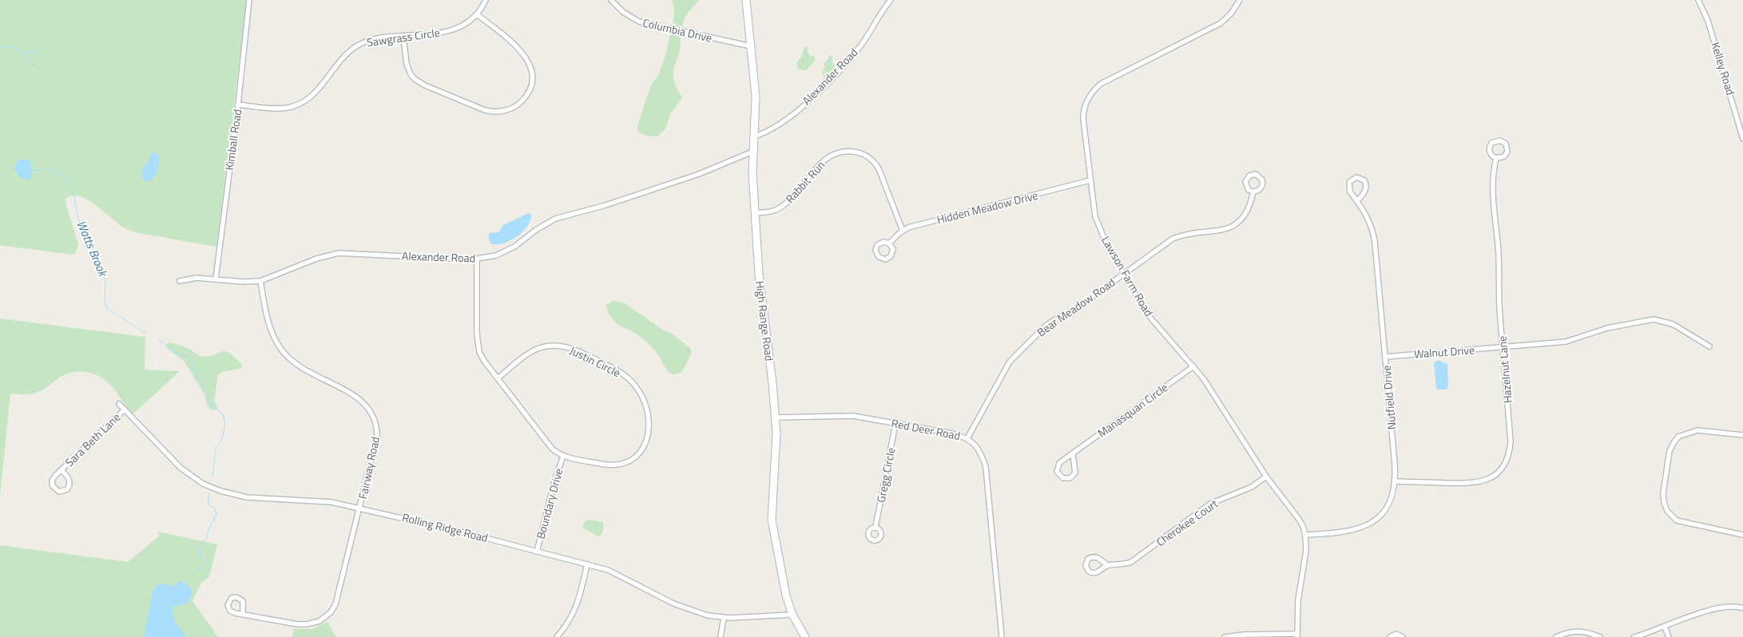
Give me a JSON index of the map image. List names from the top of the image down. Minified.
{"streets":{"street":["Columbia Drive","Sawgrass Circle","Kelley Road","Alexander Road","Kimball Road","Rabbit Run","Hidden Meadow Drive","Lawson Farm Road","Bear Meadow Road","High Range Road","Walnut Drive","Justin Circle","Hazelnut Lane","Nutfield Drive","Manasquan Circle","Red Deer Road","Sara Beth Lane","Fairway Road","Gregg Circle","Boundary Drive","Cherokee Court","Rolling Ridge Road"]},"crossings":[["Columbia Drive","High Range Road"],["Sawgrass Circle","Kimball Road"],["Alexander Road","Kimball Road"],["Alexander Road","High Range Road"],["Alexander Road","Justin Circle"],["Alexander Road","Fairway Road"],["Rabbit Run","Hidden Meadow Drive"],["Rabbit Run","High Range Road"],["Hidden Meadow Drive","Lawson Farm Road"],["Lawson Farm Road","Bear Meadow Road"],["Lawson Farm Road","Nutfield Drive"],["Lawson Farm Road","Manasquan Circle"],["Lawson Farm Road","Cherokee Court"],["Bear Meadow Road","Red Deer Road"],["High Range Road","Red Deer Road"],["High Range Road","Rolling Ridge Road"],["Walnut Drive","Hazelnut Lane"],["Walnut Drive","Nutfield Drive"],["Justin Circle","Boundary Drive"],["Hazelnut Lane","Nutfield Drive"],["Red Deer Road","Gregg Circle"],["Sara Beth Lane","Rolling Ridge Road"],["Fairway Road","Rolling Ridge Road"],["Boundary Drive","Rolling Ridge Road"]],"water":["Watts Brook"]}
